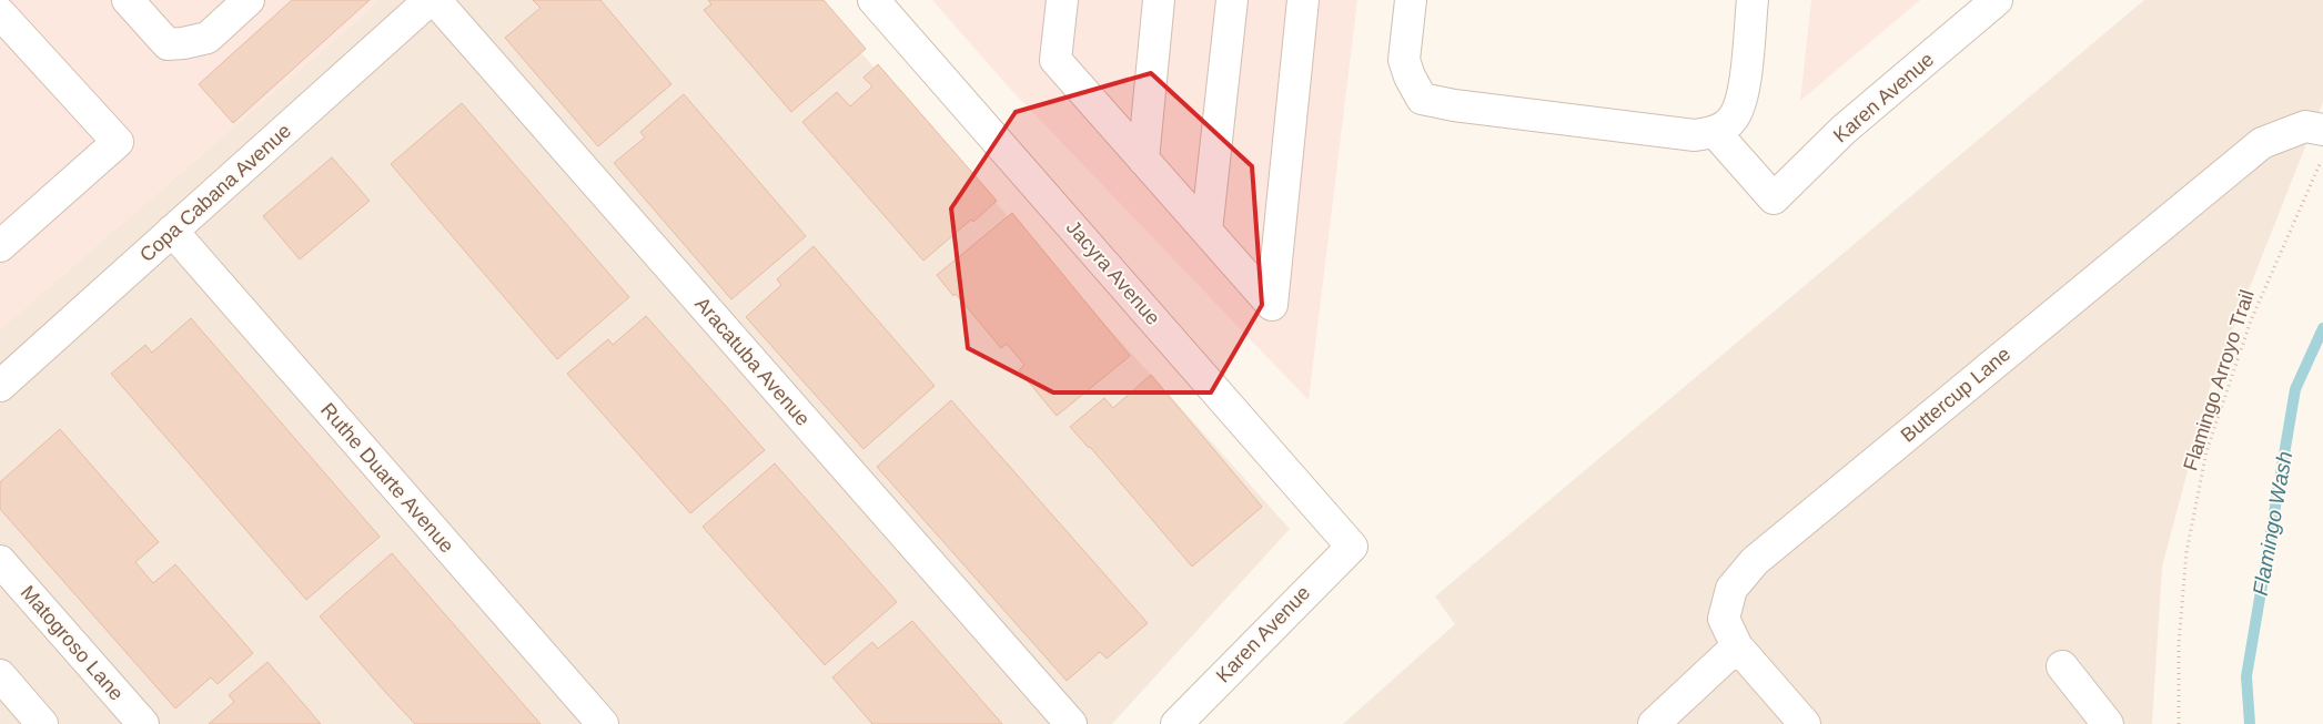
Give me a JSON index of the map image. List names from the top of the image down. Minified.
{"streets":{"street":["Karen Avenue","Copa Cabana Avenue","Jacyra Avenue","Aracatuba Avenue","Buttercup Lane","Ruthe Duarte Avenue","Matogroso Lane"],"path":["Flamingo Arroyo Trail"]},"crossings":[["Karen Avenue","Jacyra Avenue"],["Copa Cabana Avenue","Ruthe Duarte Avenue"]],"water":["Flamingo Wash"]}
